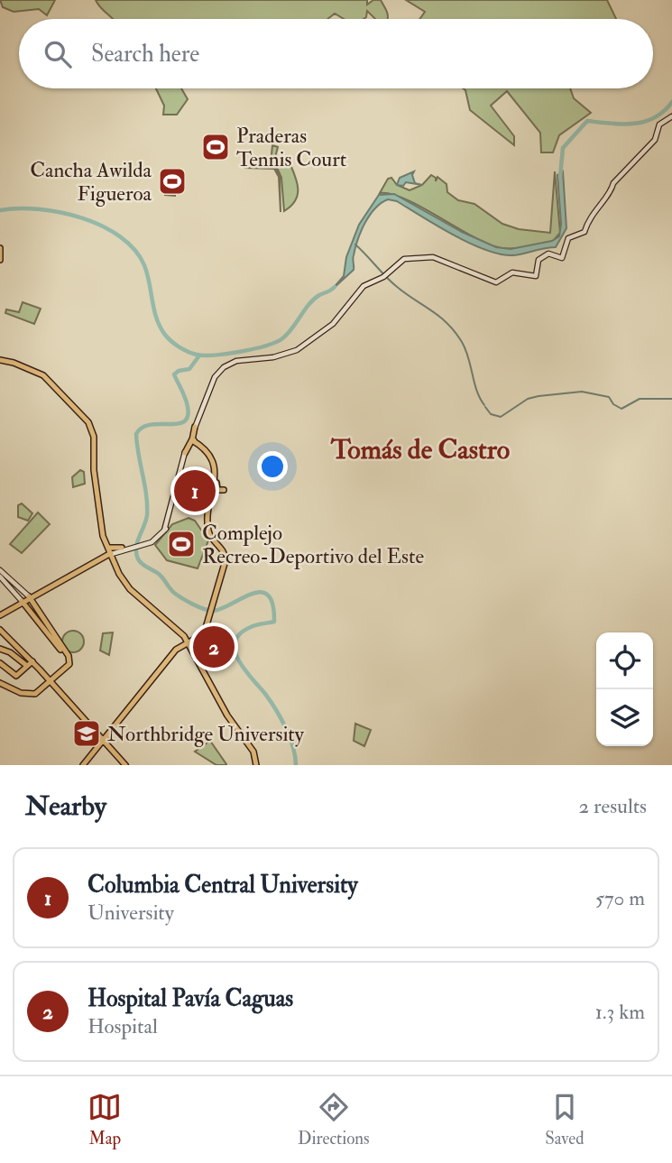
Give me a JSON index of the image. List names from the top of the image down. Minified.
{"districts":["Tomás de Castro"],"places":{"sports":["Praderas Tennis Court","Cancha Awilda Figueroa","Complejo Recreo-Deportivo del Este"],"school or university":["Northbridge University"]},"page":{"search":"Search here","pins":["1","2"],"heading":["Nearby","2 results"],"list":[{"mark":"1","name":"Columbia Central University","note":"University","value":"570 m"},{"mark":"2","name":"Hospital Pavía Caguas","note":"Hospital","value":"1.3 km"}],"nav":["Map","Directions","Saved"]}}
